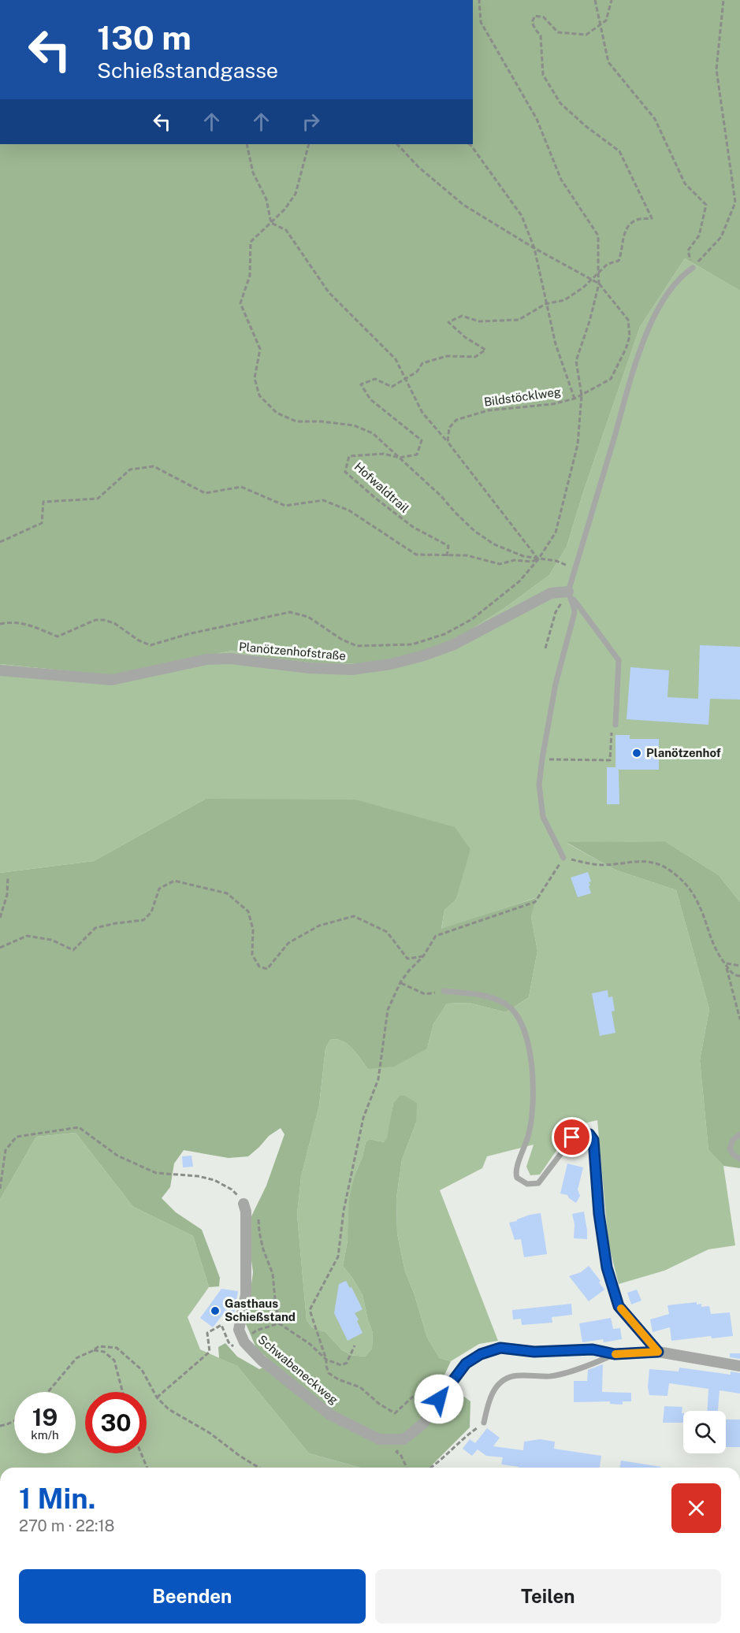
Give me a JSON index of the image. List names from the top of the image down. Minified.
{"streets":{"street":["Planötzenhofstraße","Schwabeneckweg"],"path":["Bildstöcklweg","Hofwaldtrail"]},"places":["Planötzenhof","Gasthaus Schießstand"],"page":{"turn":["130 m","Schießstandgasse"],"speed":"19 km/h","limit":"30","heading":["1 Min.","270 m · 22:18"],"buttons":["Beenden","Teilen"]}}
